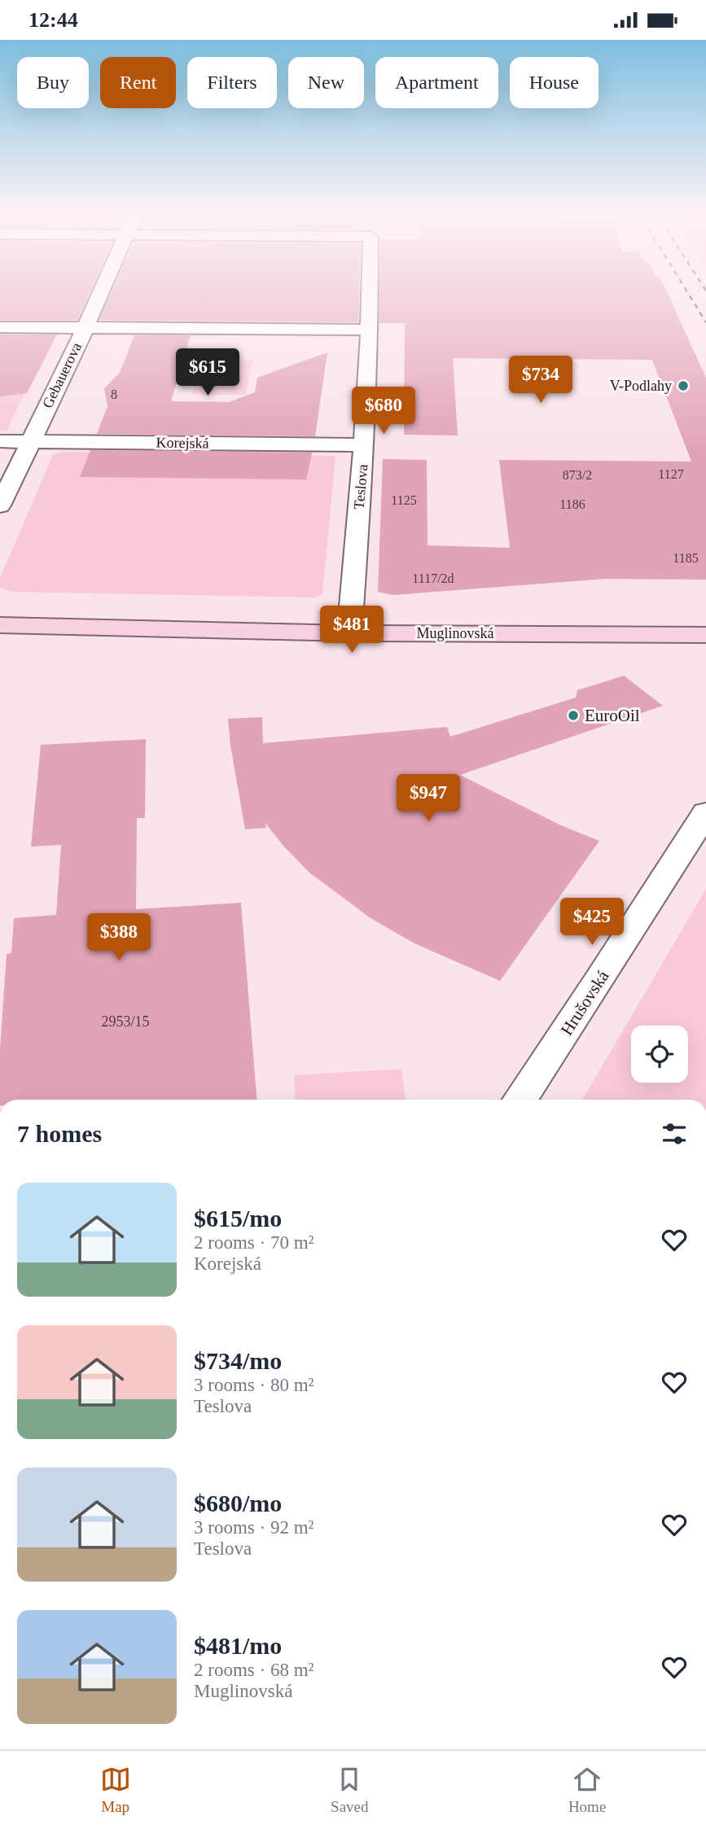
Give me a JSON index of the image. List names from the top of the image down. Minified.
{"streets":{"main road":["Muglinovská"],"street":["Gebauerova","Korejská","Teslova","Hrušovská"]},"crossings":[["Gebauerova","Korejská"],["Korejská","Teslova"],["Teslova","Muglinovská"]],"places":["V-Podlahy","EuroOil"],"house_numbers":["8","1127","873/2","1125","1186","1185","1117/2d","2953/15"],"page":{"status":"12:44","chip":["Buy","Rent","Filters","New","Apartment","House"],"price":["$615","$734","$680","$481","$947","$425","$388"],"heading":"7 homes","list":[{"name":"$615/mo","note":"2 rooms · 70 m² · Korejská"},{"name":"$734/mo","note":"3 rooms · 80 m² · Teslova"},{"name":"$680/mo","note":"3 rooms · 92 m² · Teslova"},{"name":"$481/mo","note":"2 rooms · 68 m² · Muglinovská"}],"tabs":["Map","Saved","Home"]}}
